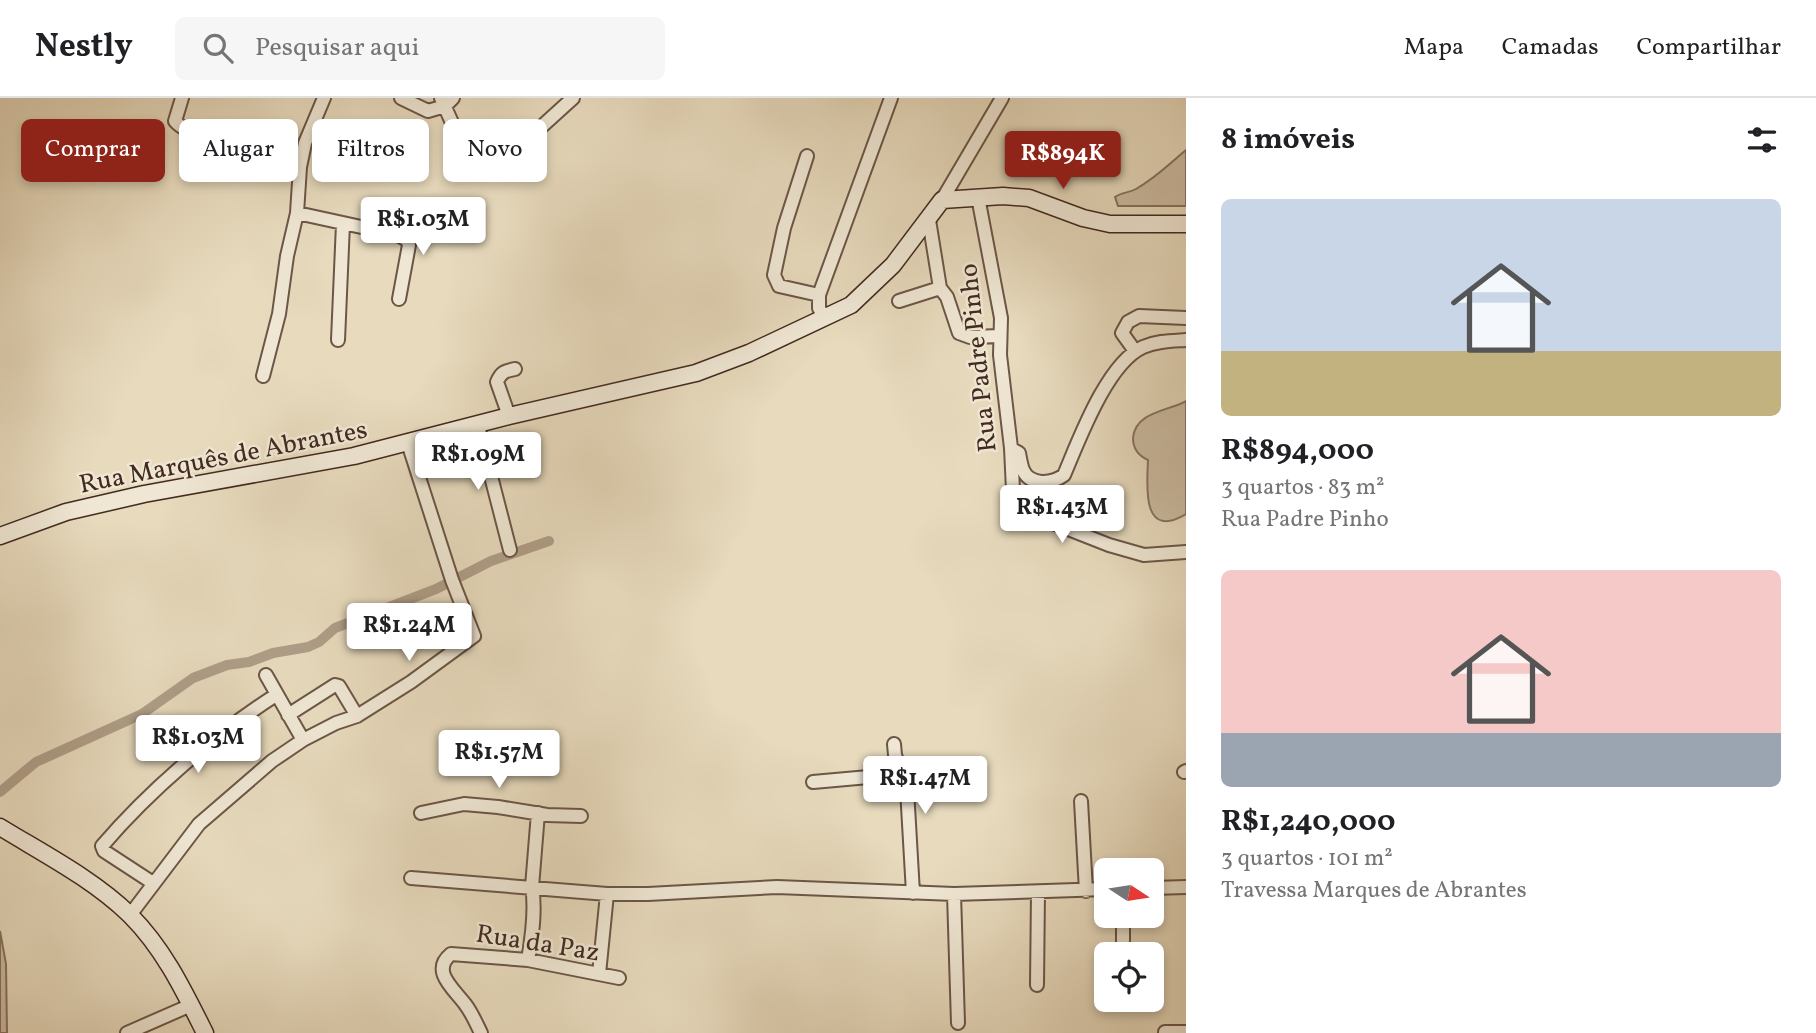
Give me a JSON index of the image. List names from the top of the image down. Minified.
{"streets":{"street":["Rua Padre Pinho","Rua Marquês de Abrantes","Rua da Paz"]},"north":"right","page":{"header":"Nestly","search":"Pesquisar aqui","nav":["Mapa","Camadas","Compartilhar"],"heading":"8 imóveis","chip":["Comprar","Alugar","Filtros","Novo"],"price":["R$894K","R$1.03M","R$1.09M","R$1.43M","R$1.24M","R$1.03M","R$1.57M","R$1.47M"],"list":[{"name":"R$894,000","note":"3 quartos · 83 m² · Rua Padre Pinho"},{"name":"R$1,240,000","note":"3 quartos · 101 m² · Travessa Marques de Abrantes"}]}}
